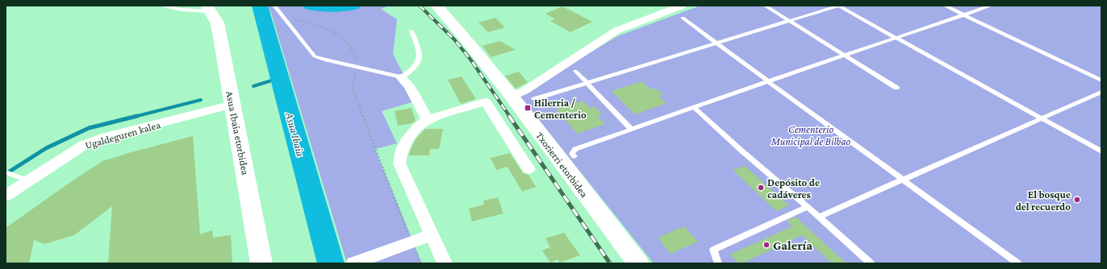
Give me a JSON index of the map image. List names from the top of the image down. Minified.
{"streets":{"street":["Asua Ibaia etorbidea","Ugaldeguren kalea","Txorierri etorbidea"]},"crossings":[["Asua Ibaia etorbidea","Ugaldeguren kalea"]],"water":["Asua Ibaia"],"parks":["Cementerio Municipal de Bilbao"],"places":{"transit":["Hilerria / Cementerio"],"other":["Depósito de cadáveres","El bosque del recuerdo","Galería"]}}
